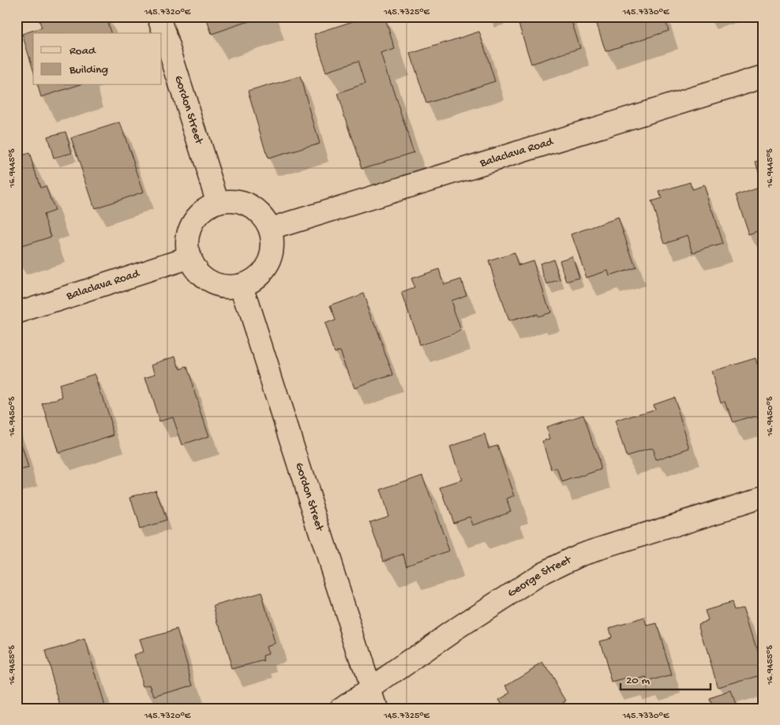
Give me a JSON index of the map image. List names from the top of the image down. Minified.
{"streets":{"street":["Gordon Street","Balaclava Road","George Street"]},"crossings":[["Gordon Street","Balaclava Road"],["Gordon Street","George Street"]],"legend":["Road","Building"],"scale_bar":"20 m","coordinates":["145.7320°E","145.7325°E","145.7330°E","16.9445°S","16.9450°S","16.9455°S"]}
